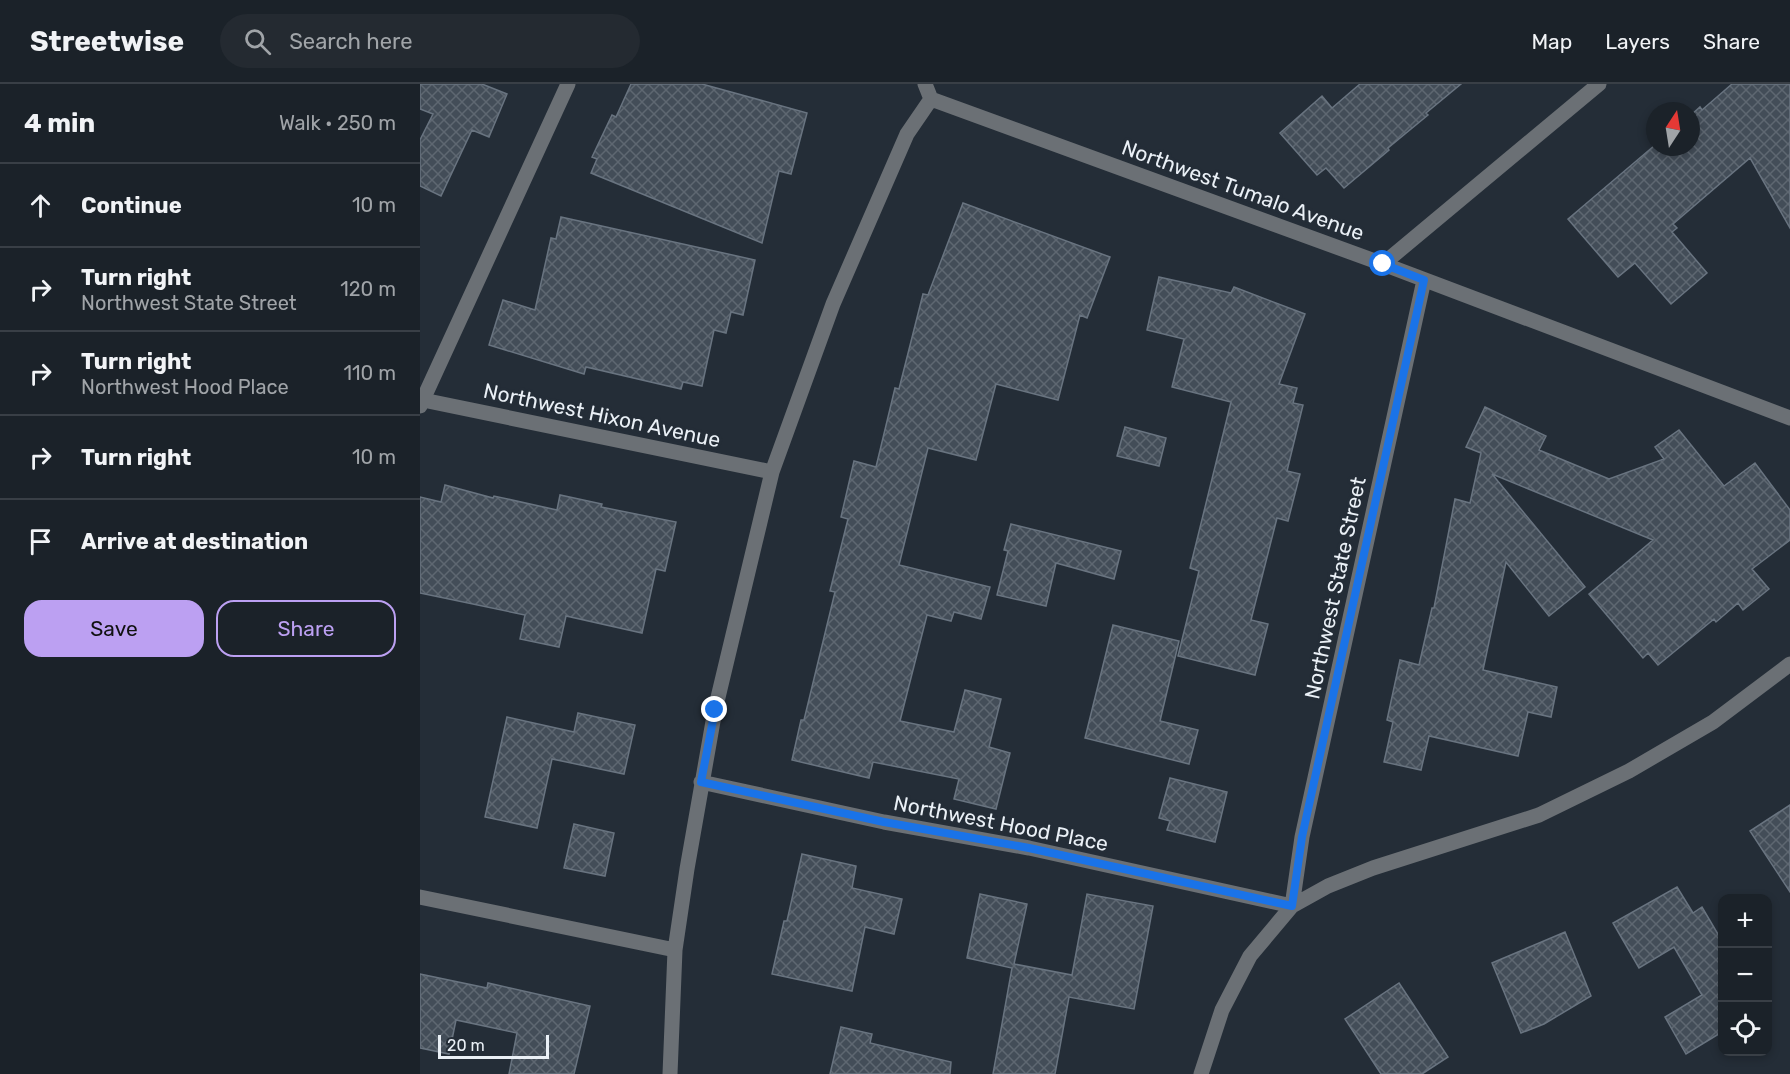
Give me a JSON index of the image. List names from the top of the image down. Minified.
{"streets":{"street":["Northwest Tumalo Avenue","Northwest Hixon Avenue","Northwest State Street","Northwest Hood Place"]},"crossings":[["Northwest Tumalo Avenue","Northwest State Street"],["Northwest State Street","Northwest Hood Place"]],"scale_bar":"20 m","north":"top","page":{"header":"Streetwise","search":"Search here","nav":["Map","Layers","Share"],"heading":["4 min","Walk · 250 m"],"list":[["Continue","10 m"],["Turn right","Northwest State Street","120 m"],["Turn right","Northwest Hood Place","110 m"],["Turn right","10 m"],"Arrive at destination"],"buttons":["Save","Share"],"map_buttons":["+","−"],"scale":"20 m"}}
